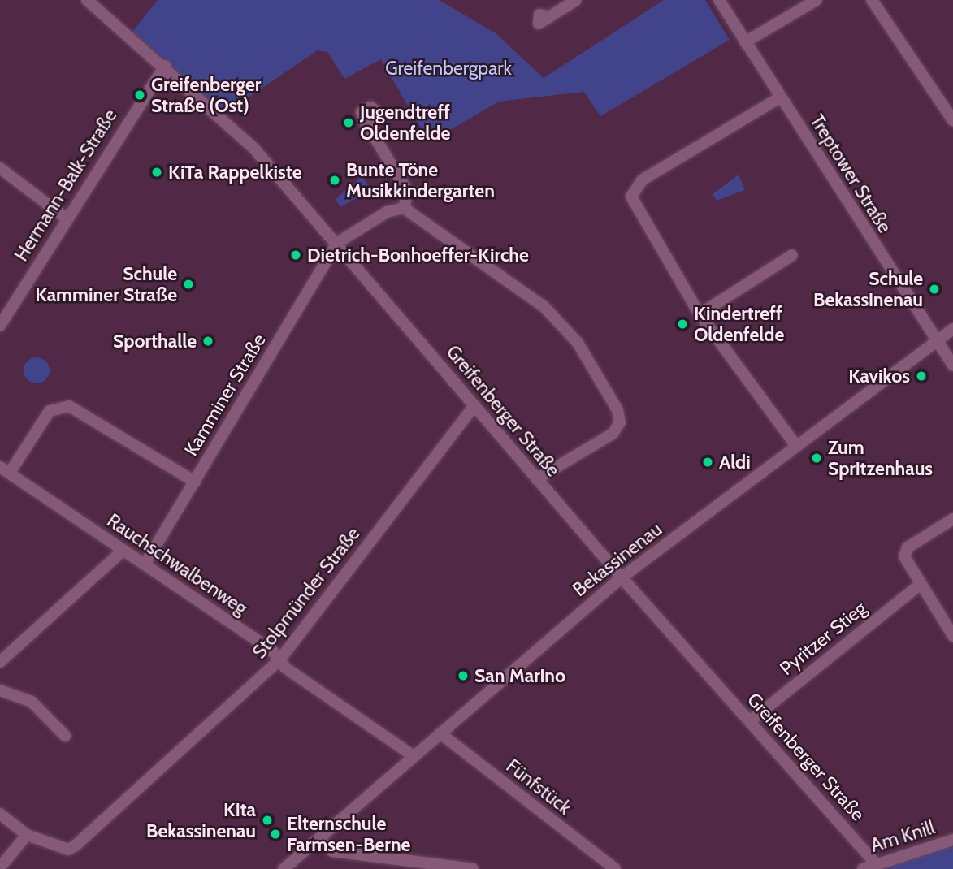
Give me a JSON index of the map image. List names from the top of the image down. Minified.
{"streets":{"street":["Treptower Straße","Hermann-Balk-Straße","Kamminer Straße","Greifenberger Straße","Bekassinenau","Rauchschwalbenweg","Stolpmünder Straße","Pyritzer Stieg","Fünfstück","Am Knill"]},"crossings":[["Treptower Straße","Bekassinenau"],["Hermann-Balk-Straße","Greifenberger Straße"],["Kamminer Straße","Greifenberger Straße"],["Kamminer Straße","Rauchschwalbenweg"],["Greifenberger Straße","Bekassinenau"],["Greifenberger Straße","Stolpmünder Straße"],["Greifenberger Straße","Pyritzer Stieg"],["Greifenberger Straße","Am Knill"],["Bekassinenau","Rauchschwalbenweg"],["Bekassinenau","Fünfstück"],["Rauchschwalbenweg","Stolpmünder Straße"]],"parks":["Greifenbergpark"],"places":["Greifenberger Straße (Ost)","Jugendtreff Oldenfelde","KiTa Rappelkiste","Bunte Töne Musikkindergarten","Dietrich-Bonhoeffer-Kirche","Schule Kamminer Straße","Schule Bekassinenau","Kindertreff Oldenfelde","Sporthalle","Kavikos","Zum Spritzenhaus","Aldi","San Marino","Kita Bekassinenau","Elternschule Farmsen-Berne"]}
